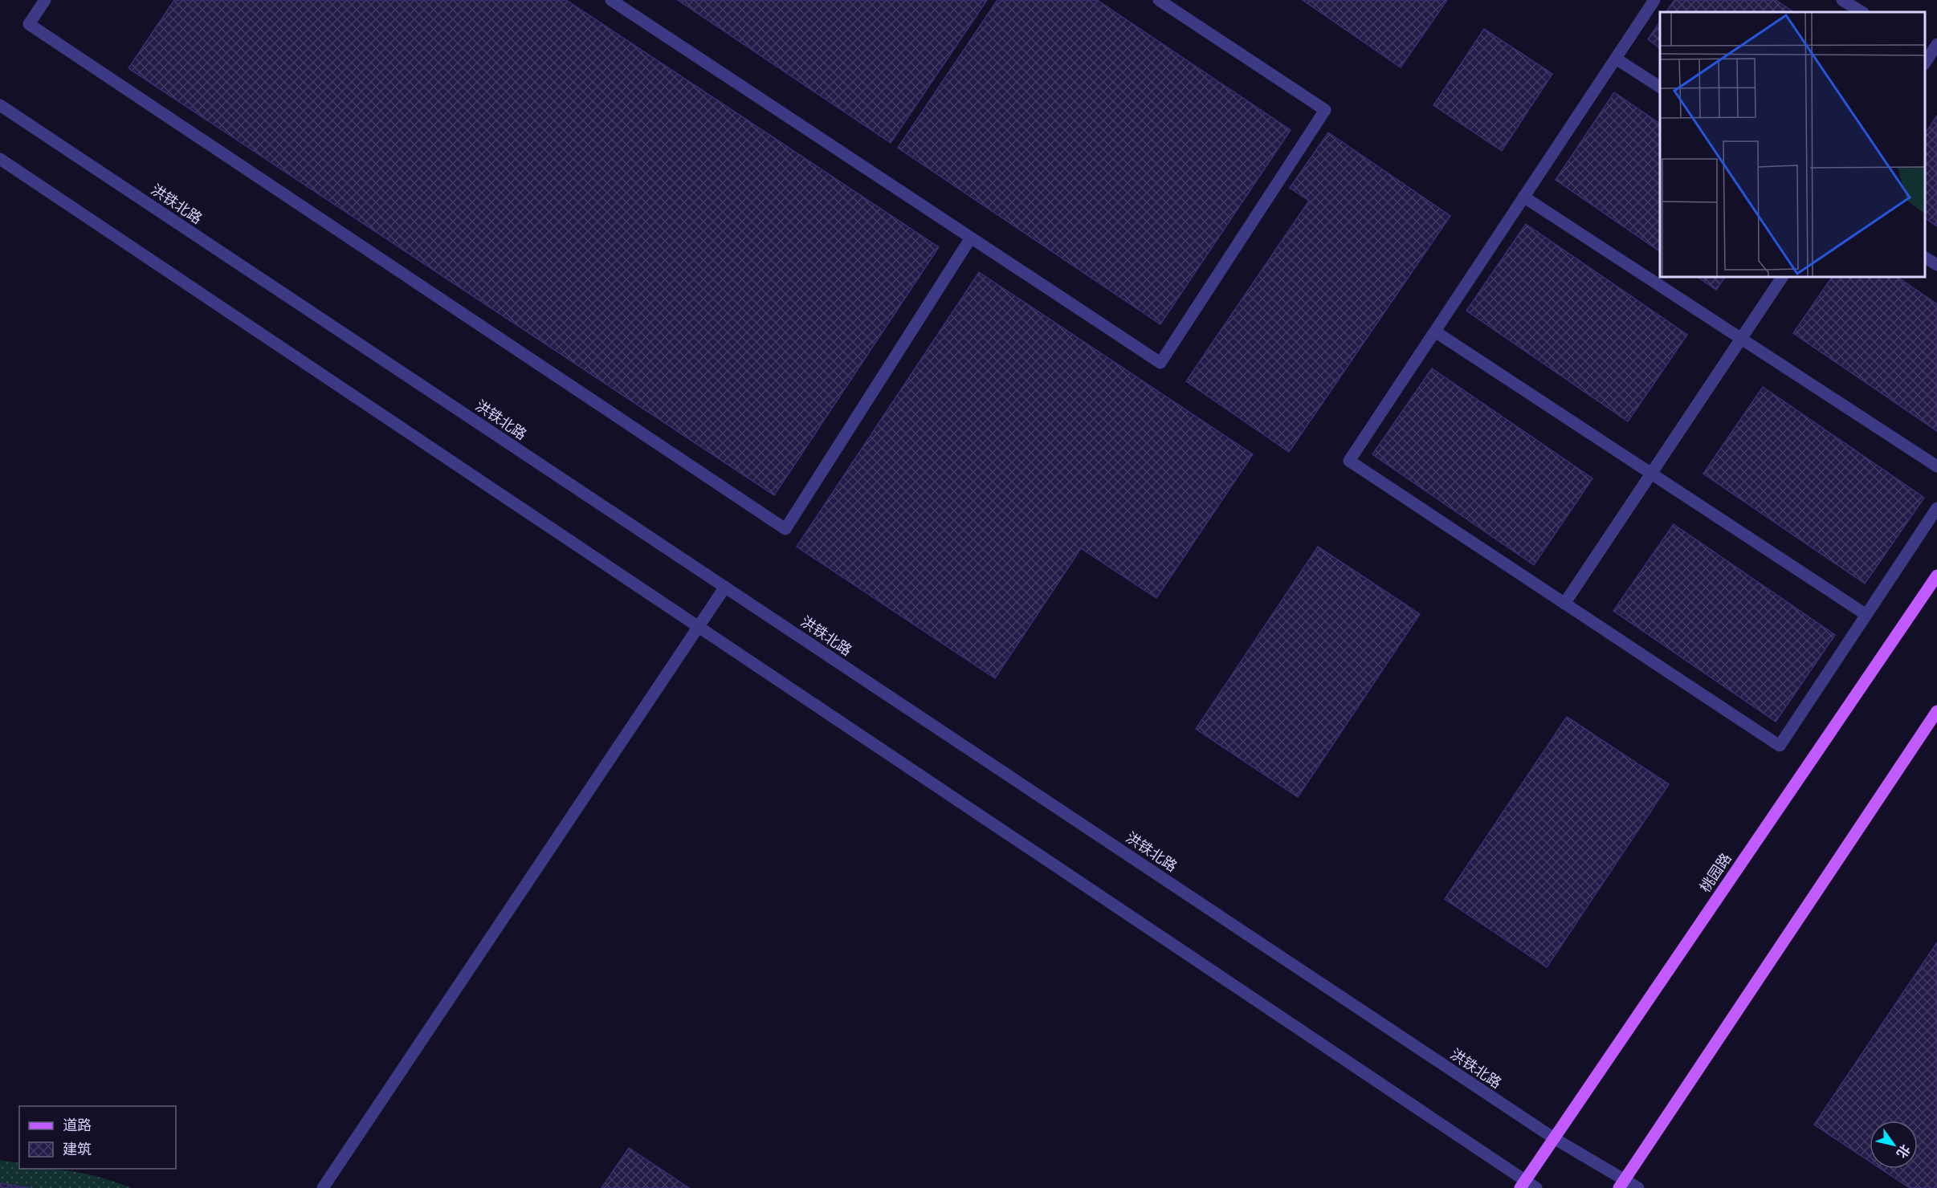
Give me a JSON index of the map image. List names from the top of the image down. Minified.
{"streets":{"main road":["桃园路"],"street":["洪铁北路"]},"crossings":[["洪铁北路","桃园路"]],"legend":["道路","建筑"],"north":"bottom right"}
